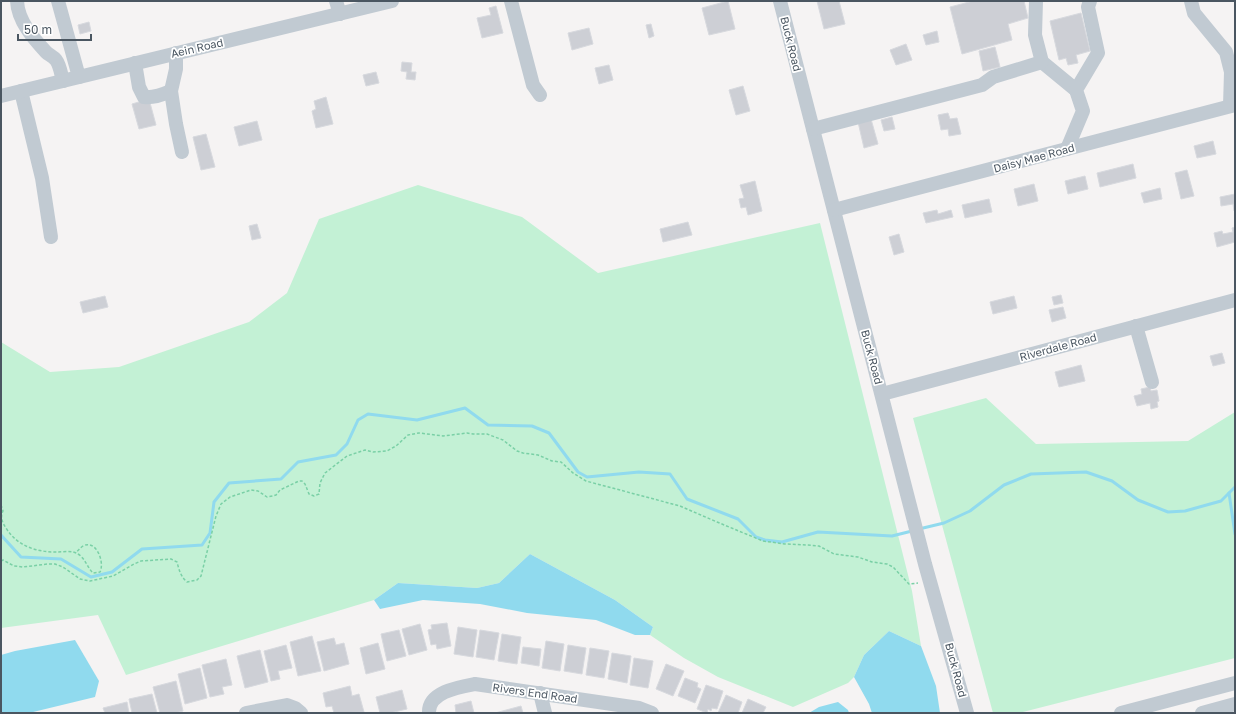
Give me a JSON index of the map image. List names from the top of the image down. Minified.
{"streets":{"street":["Buck Road","Aein Road","Daisy Mae Road","Riverdale Road","Rivers End Road"]},"crossings":[["Buck Road","Daisy Mae Road"],["Buck Road","Riverdale Road"]],"scale_bar":"50 m"}
